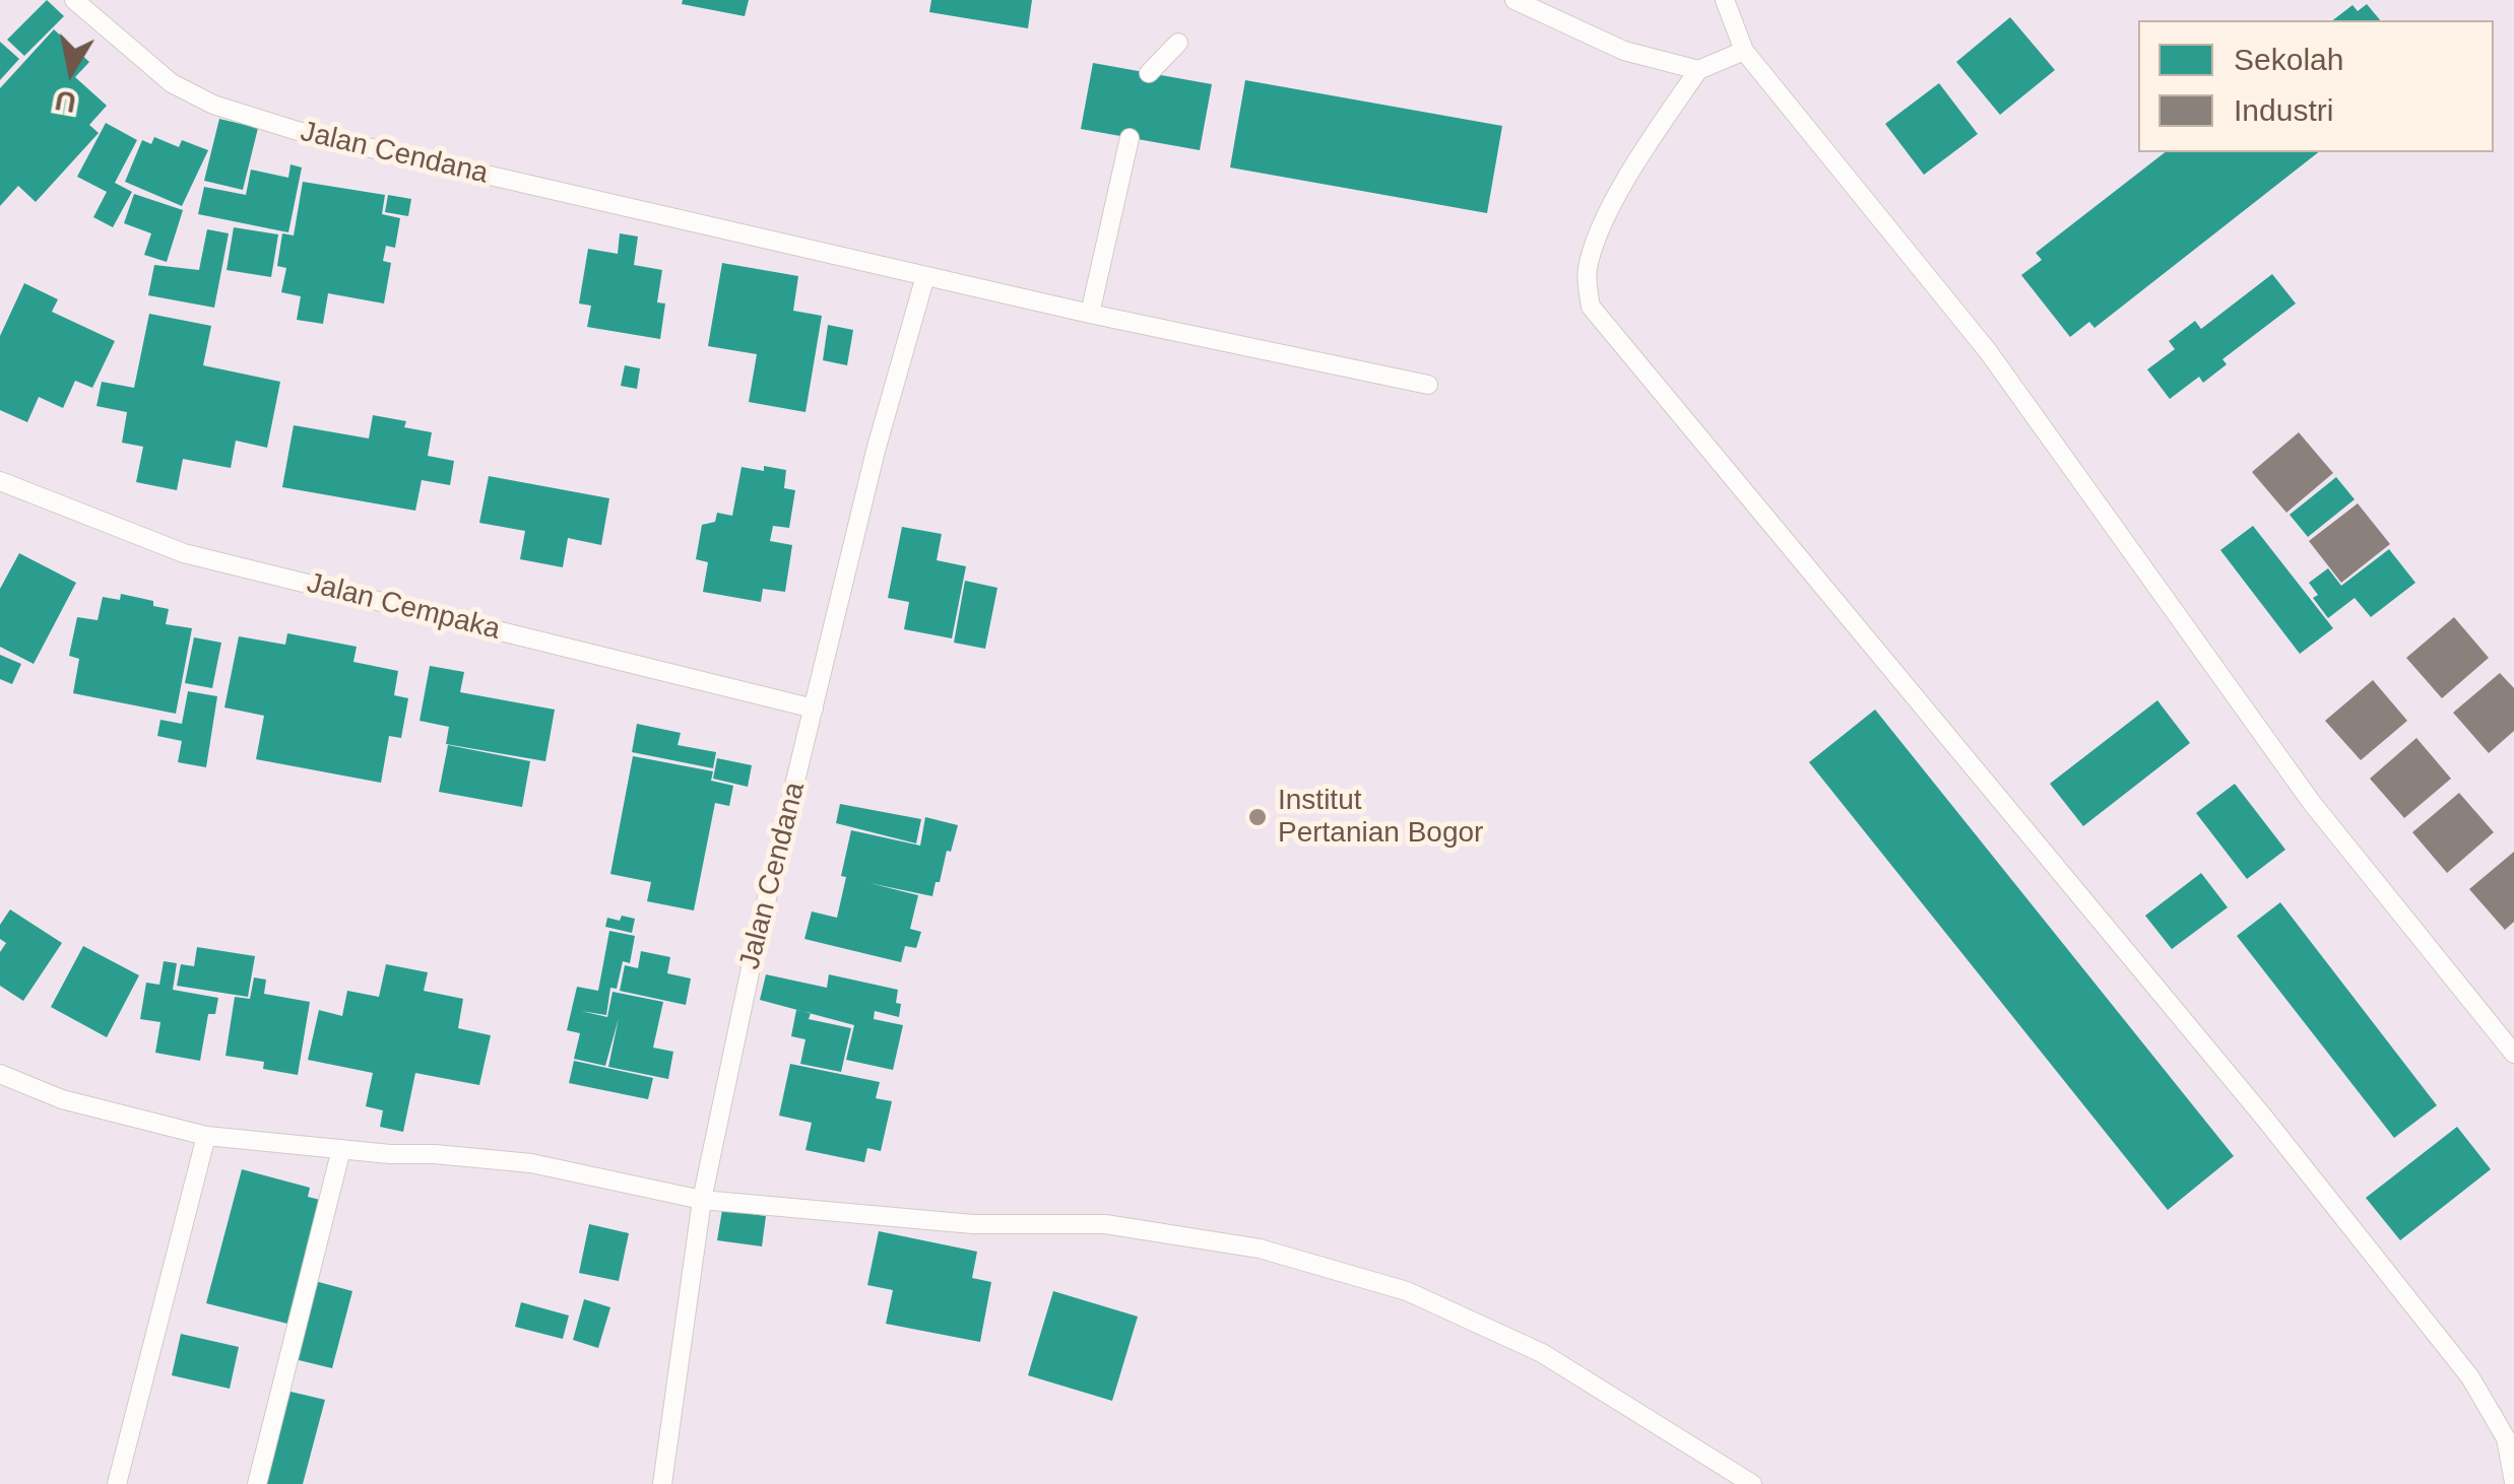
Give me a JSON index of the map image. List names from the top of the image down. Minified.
{"streets":{"lane":["Jalan Cendana","Jalan Cempaka"]},"crossings":[["Jalan Cendana","Jalan Cempaka"]],"places":["Institut Pertanian Bogor"],"legend":["Sekolah","Industri"],"north":"bottom"}
